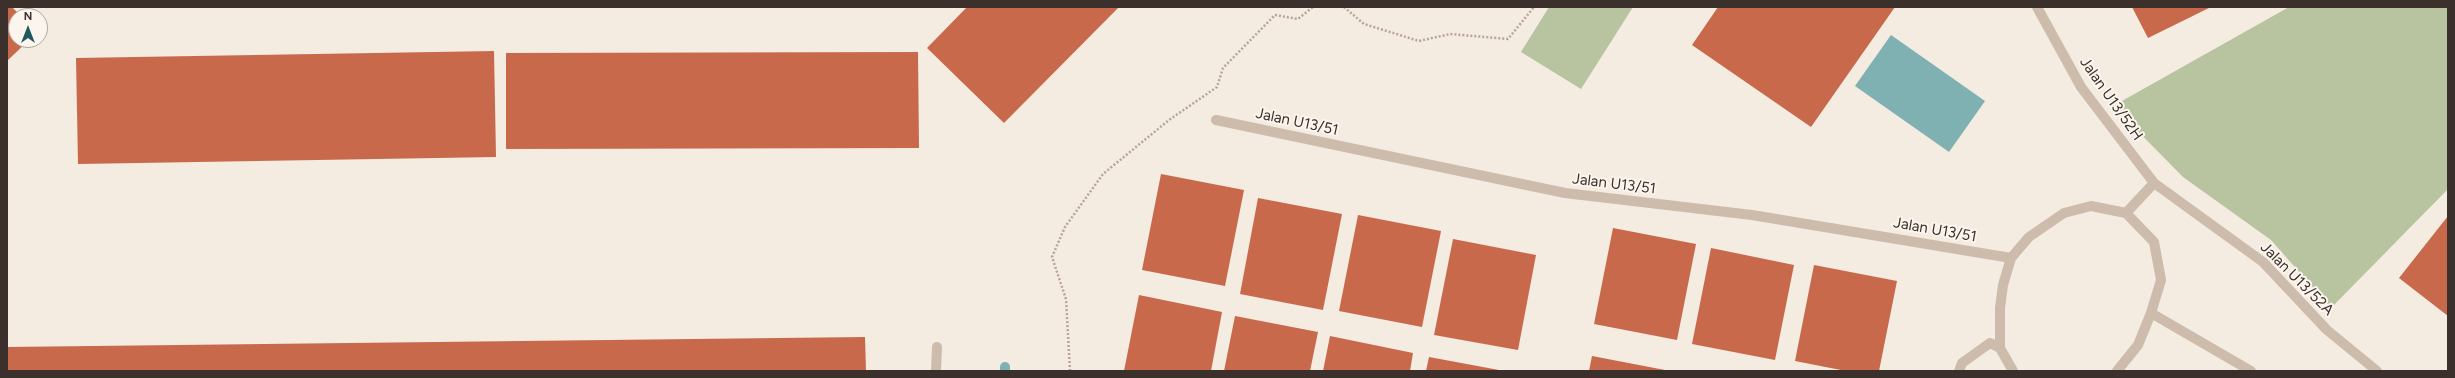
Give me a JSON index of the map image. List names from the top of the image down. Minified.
{"streets":{"street":["Jalan U13/52H","Jalan U13/51","Jalan U13/52A"]},"crossings":[["Jalan U13/52H","Jalan U13/52A"]],"north":"top"}
